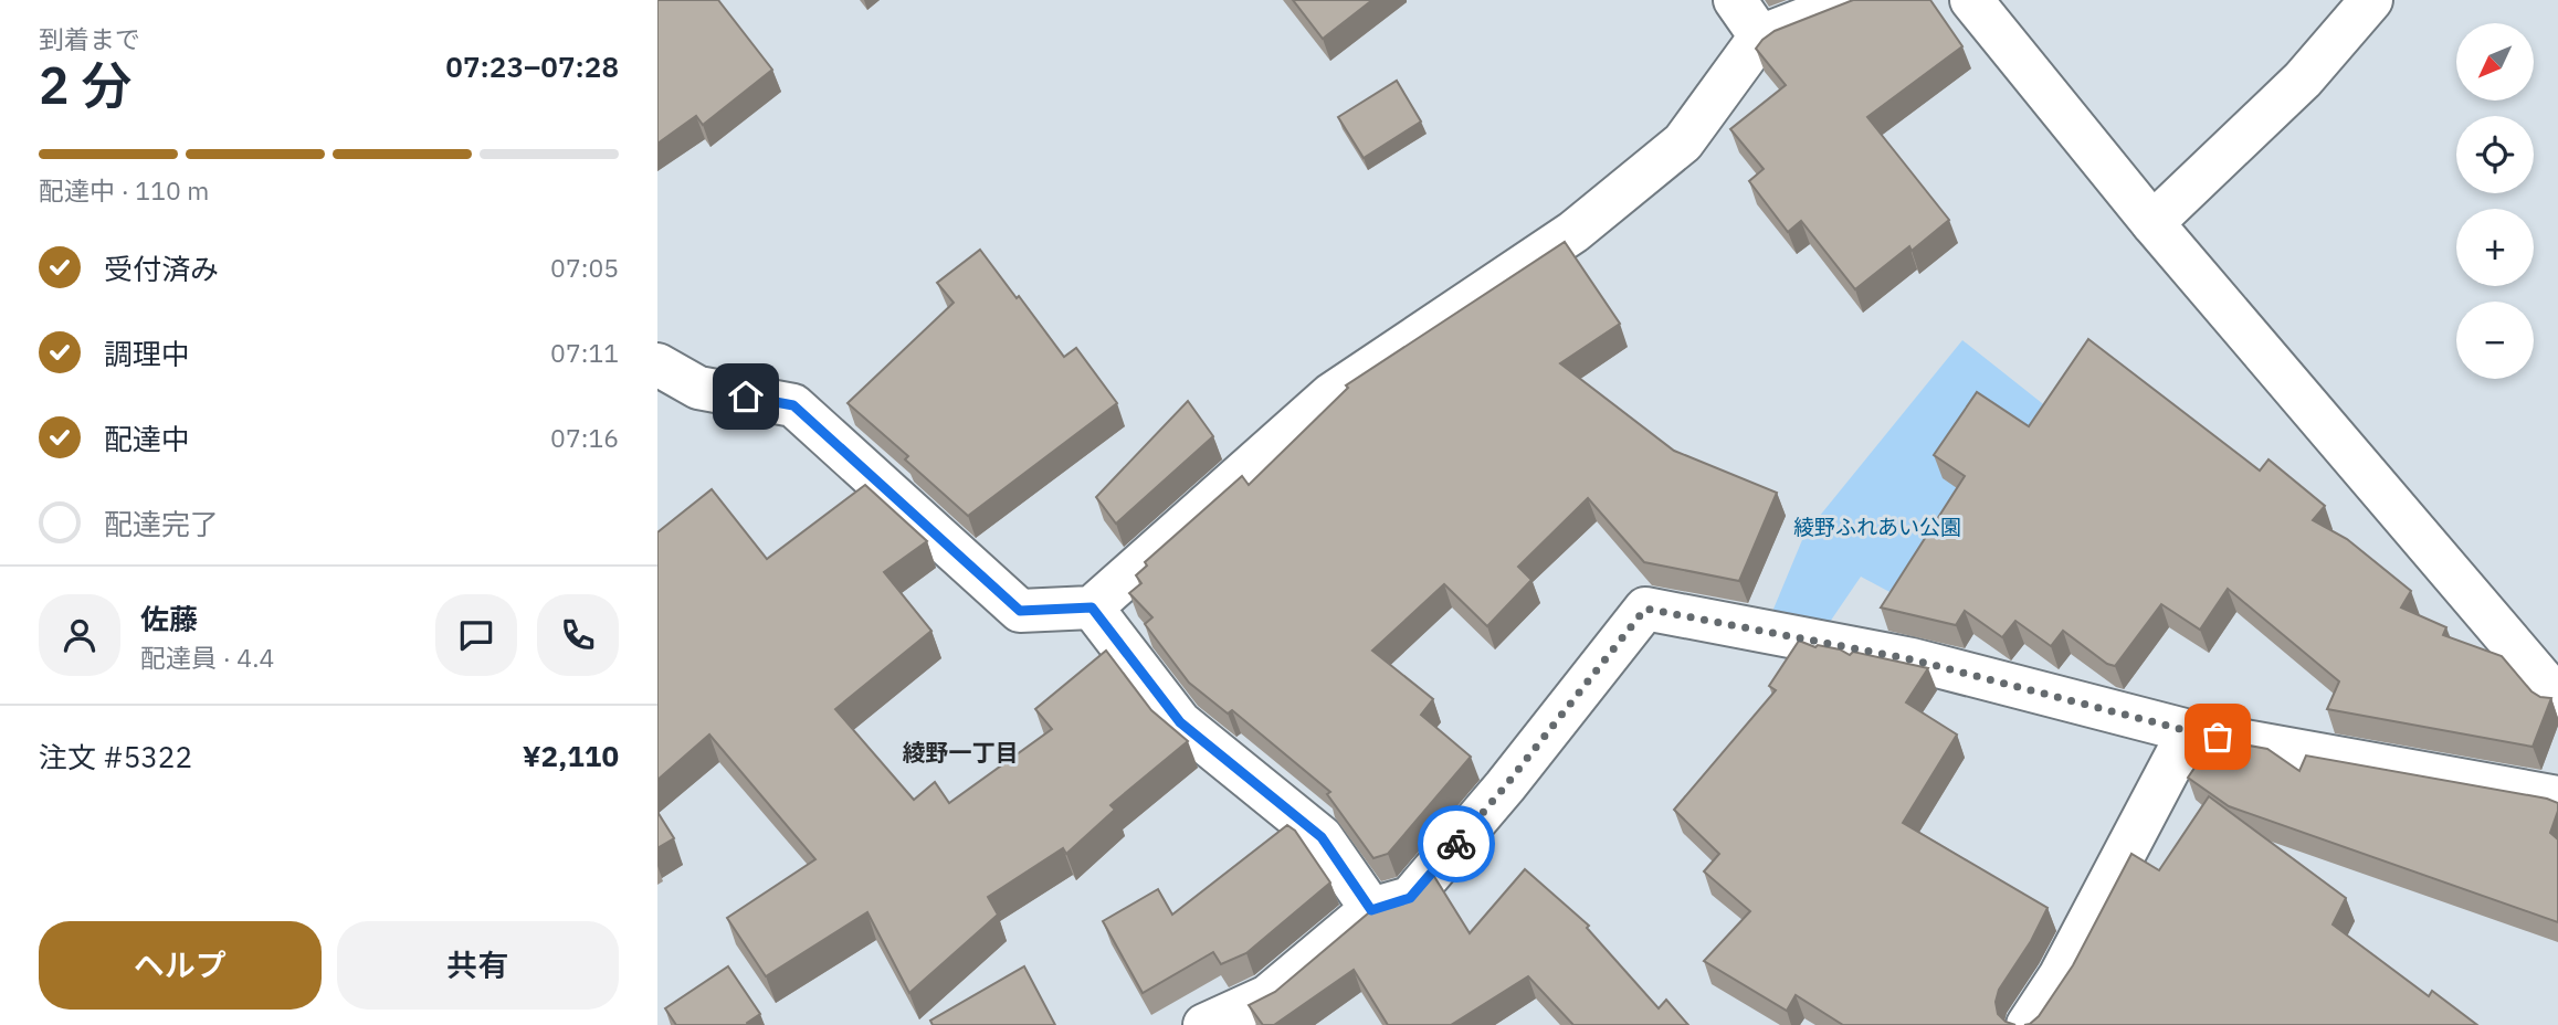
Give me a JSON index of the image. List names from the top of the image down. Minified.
{"districts":["綾野一丁目"],"parks":["綾野ふれあい公園"],"north":"bottom left","page":{"heading":["2 分","到着まで","07:23–07:28"],"panel":["佐藤","配達員 · 4.4","注文 #5322","¥2,110"],"map_buttons":["+","−"],"bar":"配達中 · 110 m","list":[["受付済み","07:05"],["調理中","07:11"],["配達中","07:16"],"配達完了"],"buttons":["ヘルプ","共有"]}}
